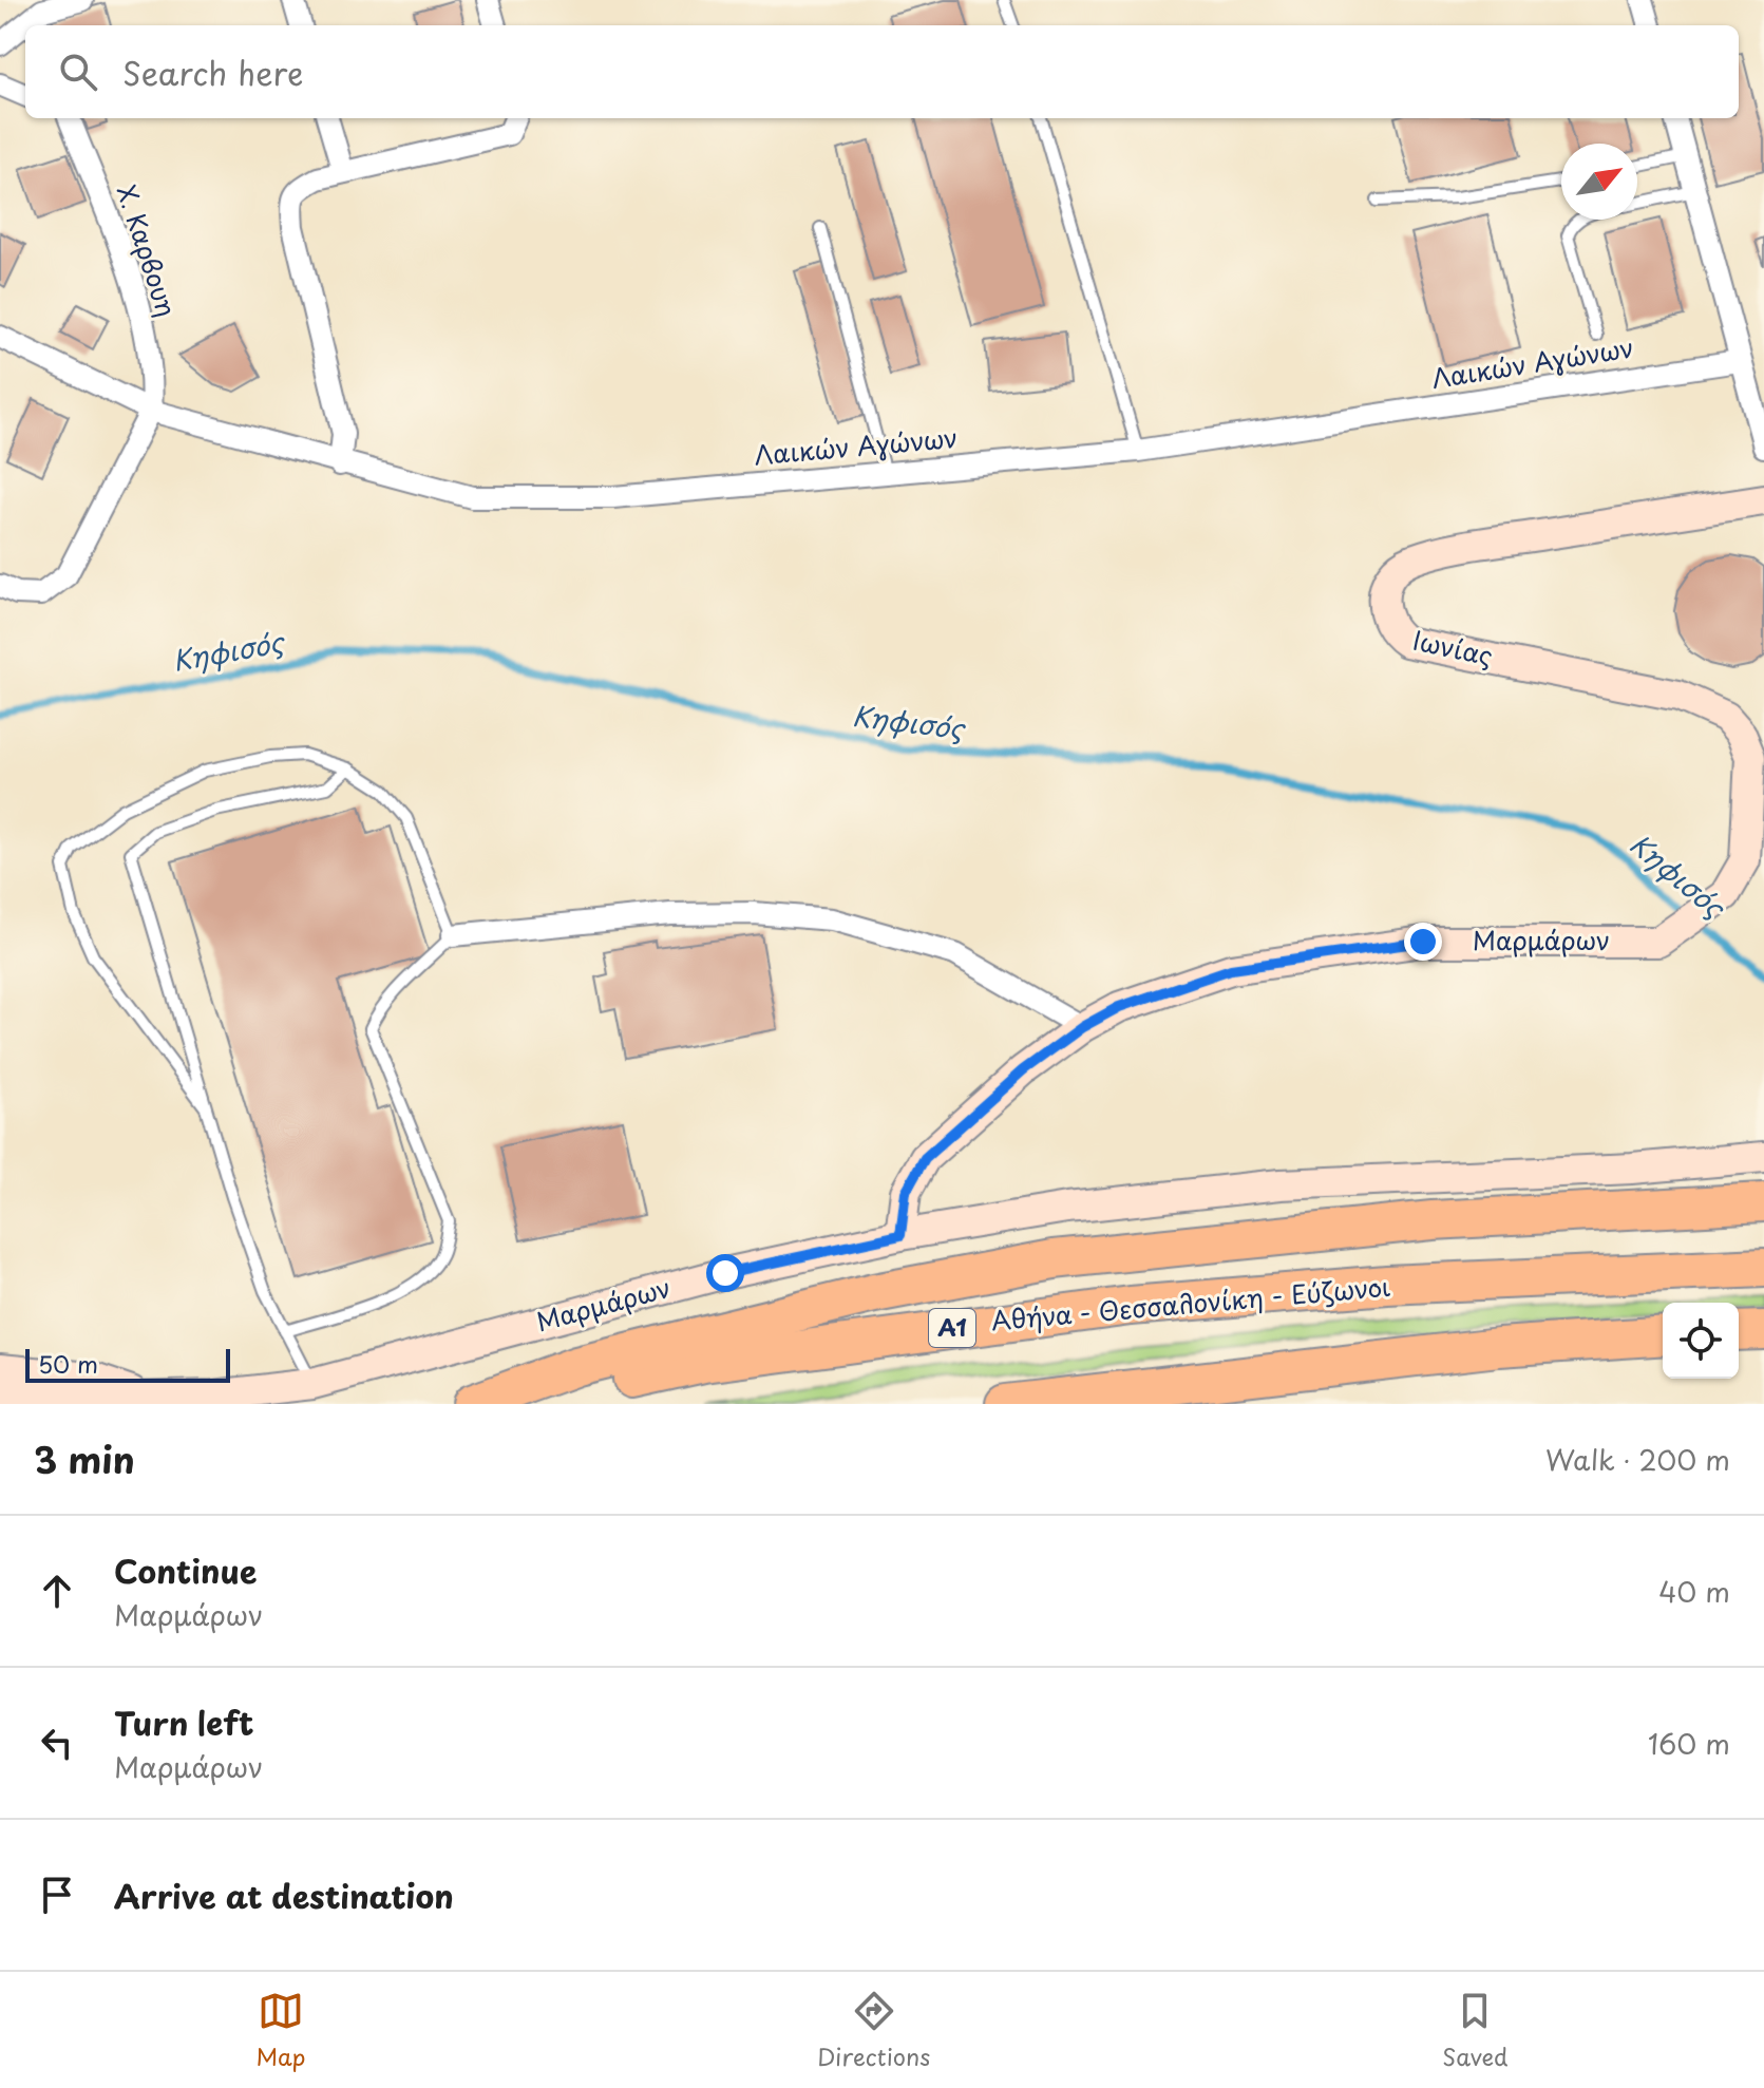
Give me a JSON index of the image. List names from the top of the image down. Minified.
{"streets":{"highway":["Αθήνα - Θεσσαλονίκη - Εύζωνοι","Α1"],"main road":["Ιωνίας","Μαρμάρων"],"street":["Χ. Καρβουη","Λαικών Αγώνων"]},"crossings":[["Χ. Καρβουη","Λαικών Αγώνων"],["Ιωνίας","Μαρμάρων"]],"water":["Κηφισός"],"scale_bar":"50 m","north":"top right","page":{"search":"Search here","scale":"50 m","heading":["3 min","Walk · 200 m"],"list":[["Continue","Μαρμάρων","40 m"],["Turn left","Μαρμάρων","160 m"],"Arrive at destination"],"nav":["Map","Directions","Saved"]}}
